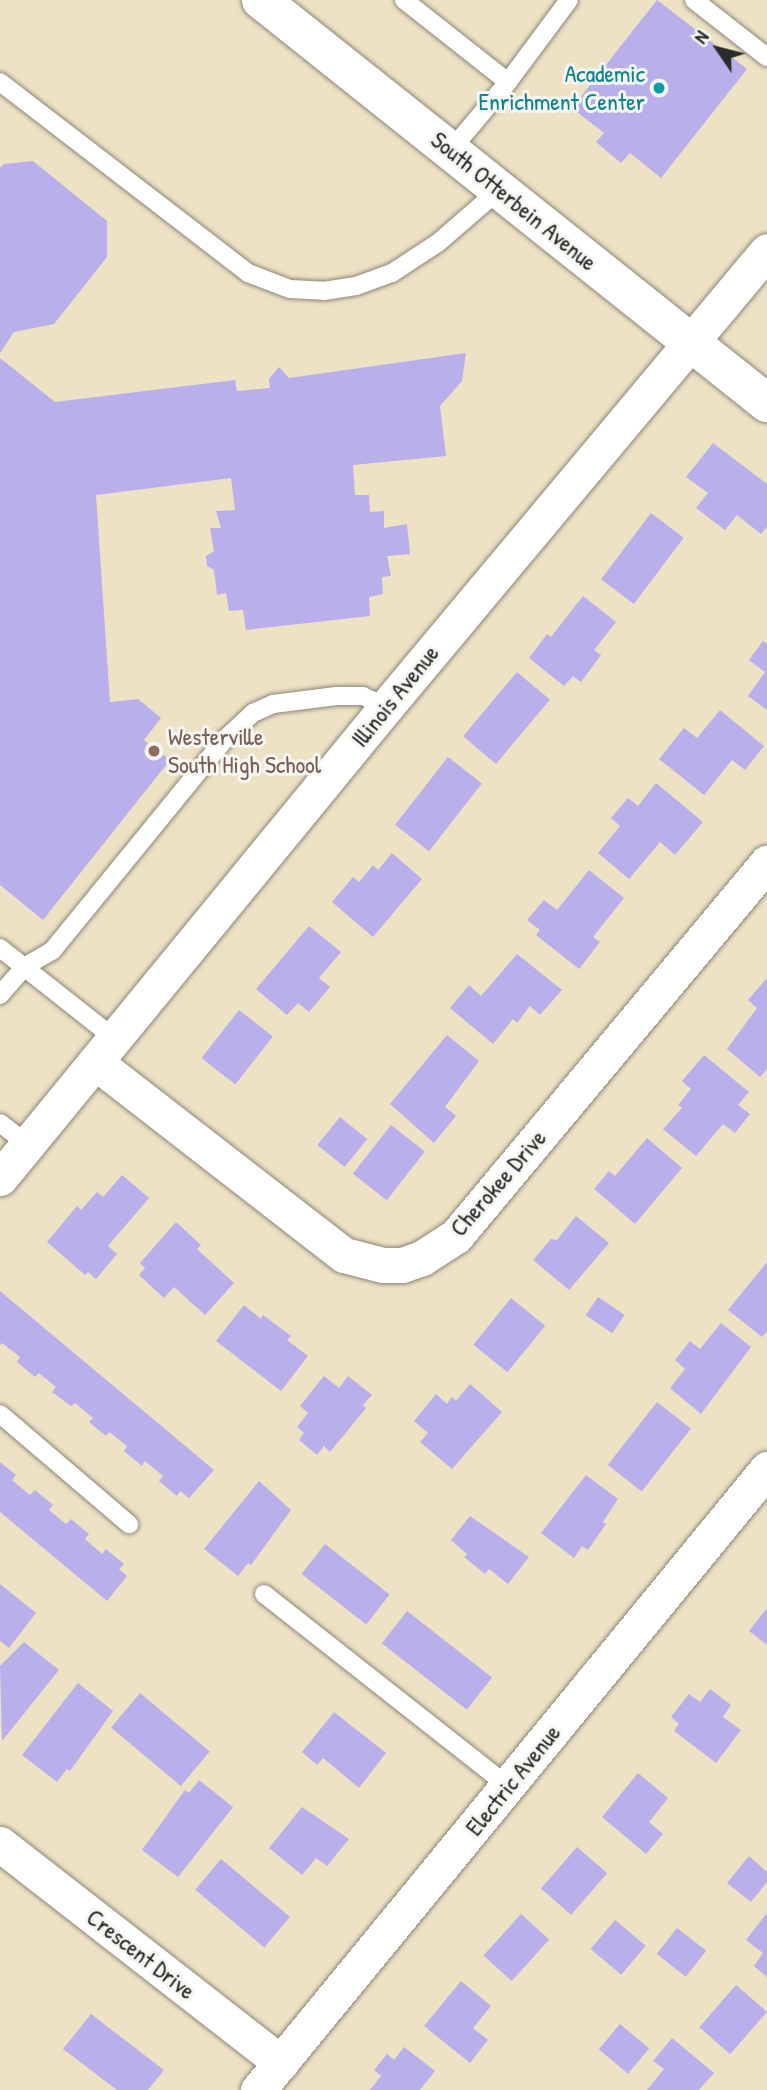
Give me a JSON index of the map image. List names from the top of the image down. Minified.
{"streets":{"street":["South Otterbein Avenue","Illinois Avenue","Cherokee Drive","Electric Avenue","Crescent Drive"]},"crossings":[["South Otterbein Avenue","Illinois Avenue"],["Illinois Avenue","Cherokee Drive"],["Electric Avenue","Crescent Drive"]],"places":["Academic Enrichment Center","Westerville South High School"],"north":"top left"}
